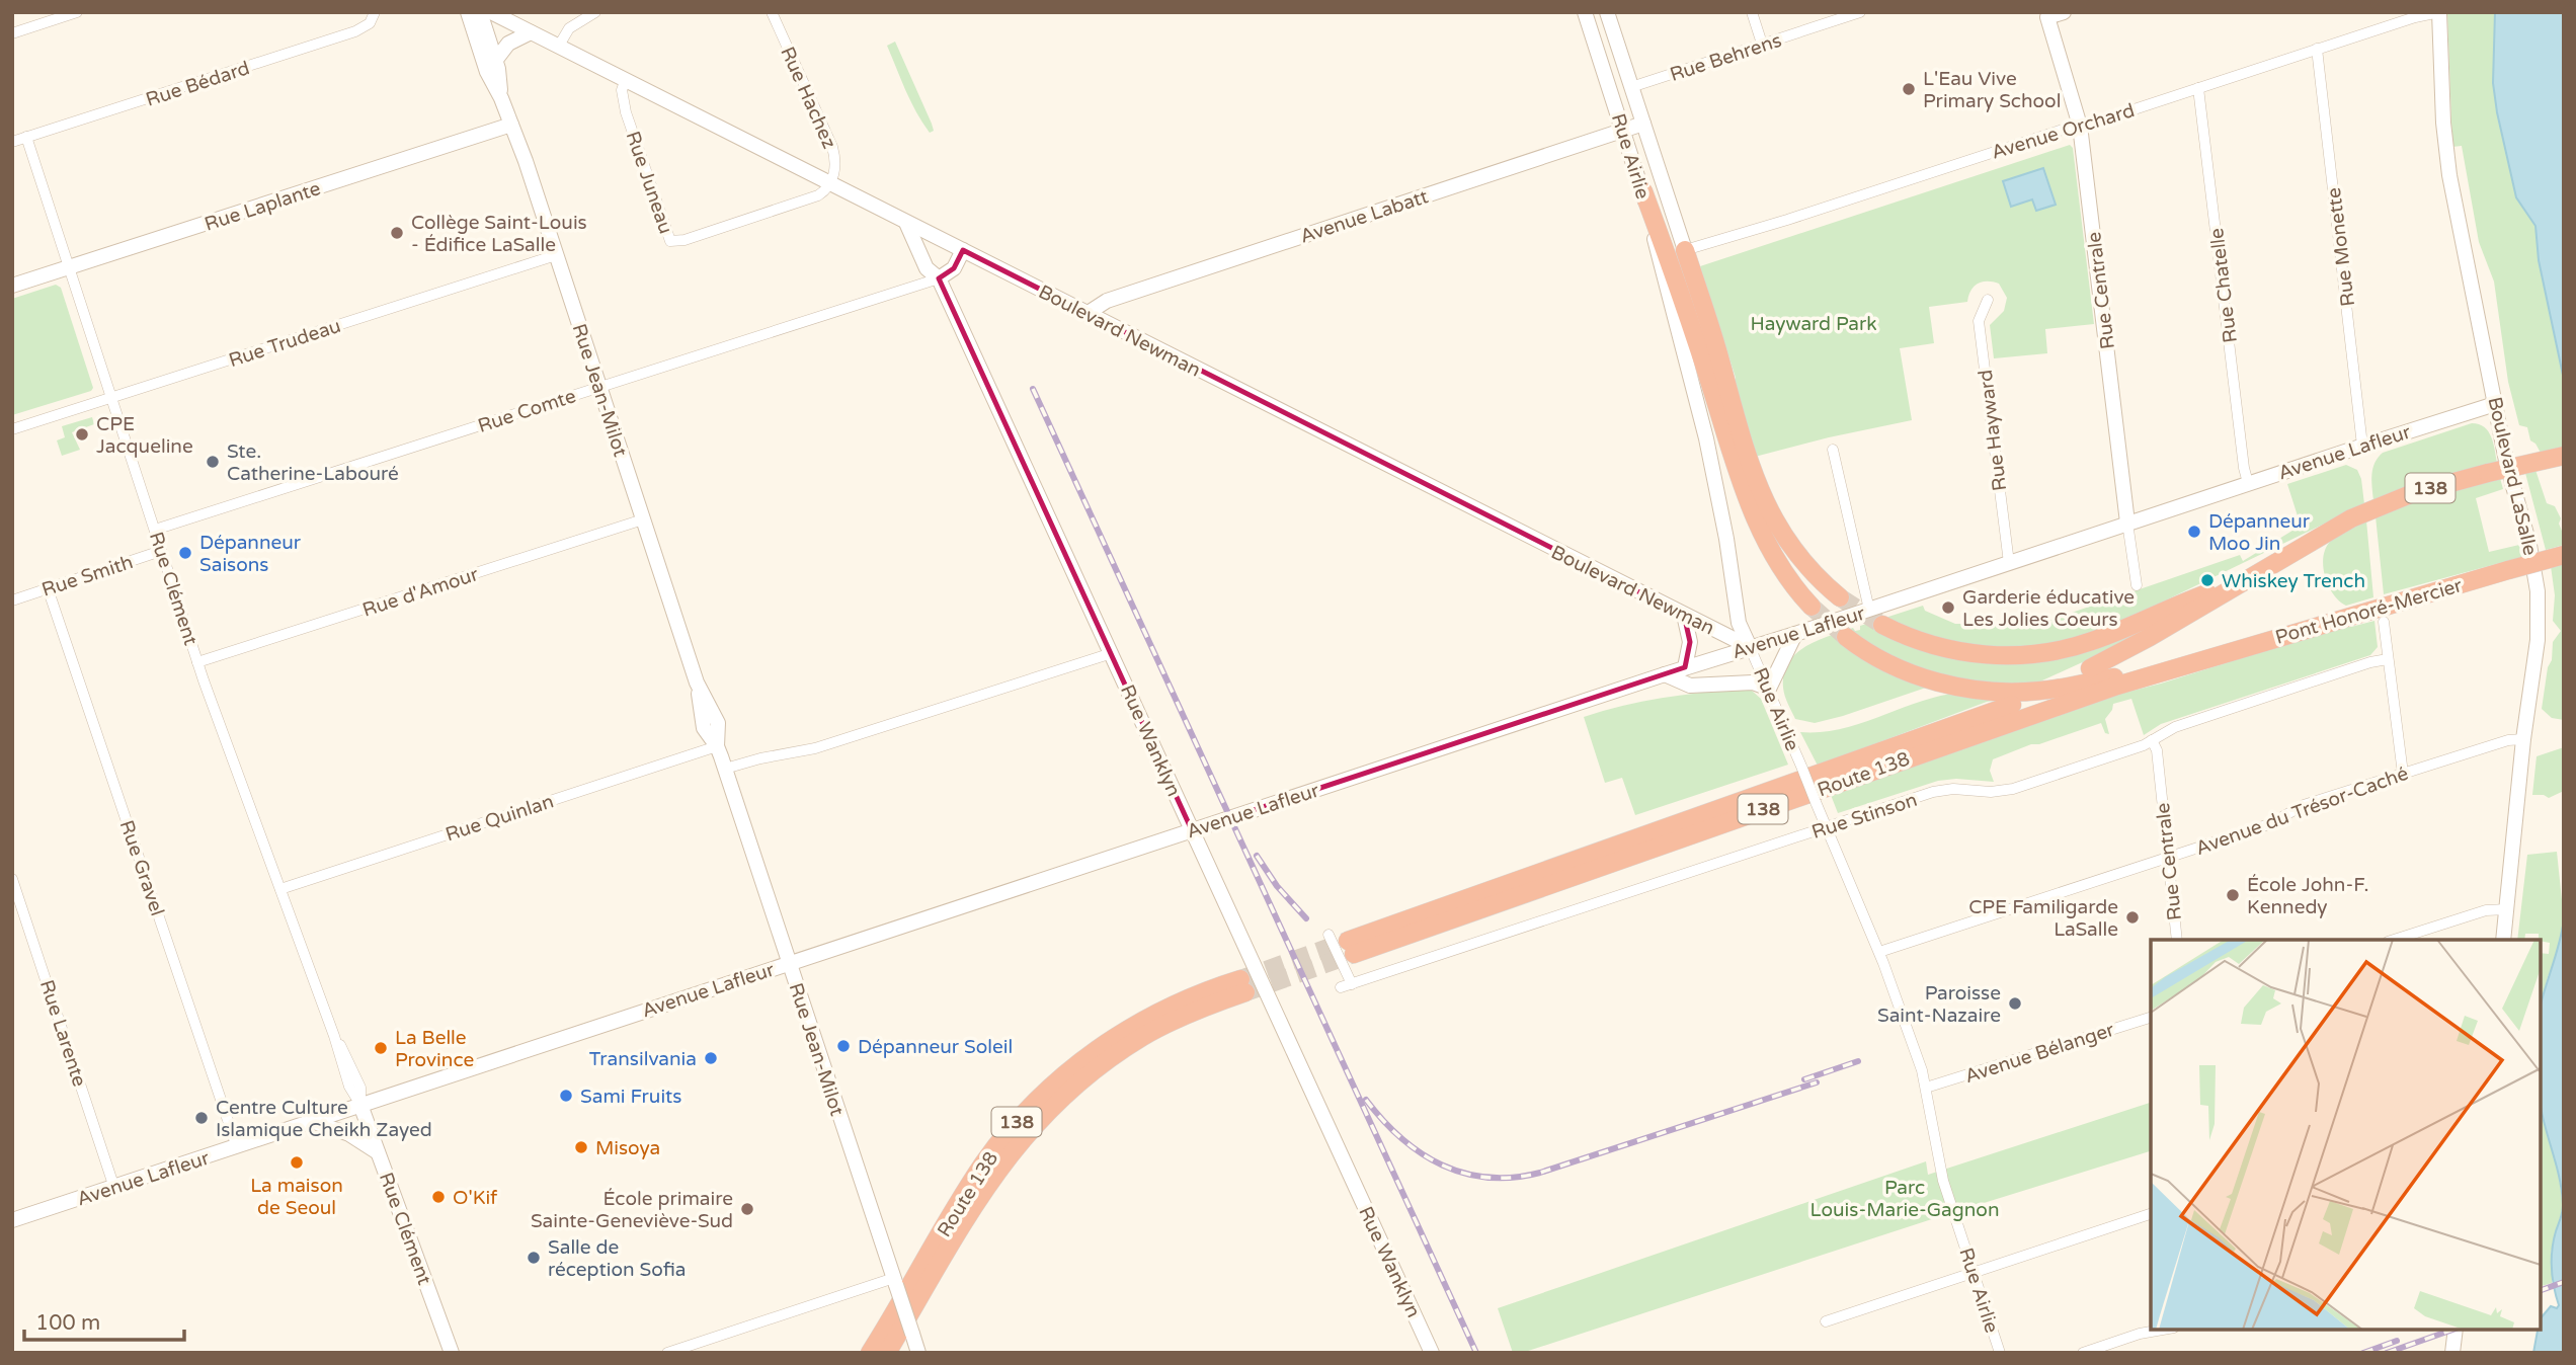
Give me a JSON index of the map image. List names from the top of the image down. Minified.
{"streets":{"highway":["138","Pont Honoré-Mercier","Route 138"],"main road":["Rue Airlie","Rue Laplante","Avenue Labatt","Rue Centrale","Boulevard Newman","Rue Jean-Milot","Avenue Lafleur","Boulevard LaSalle","Rue Clément","Rue Wanklyn"],"street":["Rue Behrens","Rue Bédard","Rue Hachez","Avenue Orchard","Rue Juneau","Rue Monette","Rue Chatelle","Rue Trudeau","Rue Comte","Rue Hayward","Rue Smith","Rue d'Amour","Avenue du Trésor-Caché","Rue Stinson","Rue Quinlan","Rue Gravel","Rue Larente","Avenue Bélanger"]},"crossings":[["Rue Behrens","Rue Airlie"],["Rue Bédard","Rue Clément"],["Rue Hachez","Rue Juneau"],["Rue Hachez","Boulevard Newman"],["Avenue Orchard","Rue Airlie"],["Avenue Orchard","Rue Monette"],["Avenue Orchard","Rue Chatelle"],["Avenue Orchard","Rue Centrale"],["Avenue Orchard","Boulevard LaSalle"],["Rue Airlie","Avenue Labatt"],["Rue Airlie","Boulevard Newman"],["Rue Airlie","Avenue Lafleur"],["Rue Airlie","Avenue du Trésor-Caché"],["Rue Airlie","Rue Stinson"],["Rue Airlie","Avenue Bélanger"],["Rue Juneau","Boulevard Newman"],["Rue Laplante","Rue Jean-Milot"],["Rue Laplante","Rue Clément"],["Avenue Labatt","Boulevard Newman"],["Rue Monette","Avenue Lafleur"],["Rue Chatelle","Avenue Lafleur"],["Rue Centrale","Avenue Lafleur"],["Rue Centrale","Avenue du Trésor-Caché"],["Rue Centrale","Rue Stinson"],["Boulevard Newman","Avenue Lafleur"],["Boulevard Newman","Rue Wanklyn"],["Rue Trudeau","Rue Jean-Milot"],["Rue Trudeau","Rue Clément"],["Rue Jean-Milot","Rue Comte"],["Rue Jean-Milot","Avenue Lafleur"],["Rue Jean-Milot","Rue d'Amour"],["Rue Jean-Milot","Rue Quinlan"],["Rue Comte","Rue Clément"],["Rue Comte","Rue Wanklyn"],["Rue Hayward","Avenue Lafleur"],["Avenue Lafleur","Boulevard LaSalle"],["Avenue Lafleur","Rue Clément"],["Avenue Lafleur","Rue Wanklyn"],["Avenue Lafleur","Rue Gravel"],["Avenue Lafleur","Rue Larente"],["Boulevard LaSalle","Avenue du Trésor-Caché"],["Rue Smith","Rue Clément"],["Rue Smith","Rue Gravel"],["Rue Clément","Rue d'Amour"],["Rue Clément","Rue Quinlan"],["Pont Honoré-Mercier","Route 138"]],"parks":["Hayward Park","Parc Louis-Marie-Gagnon"],"places":["L'Eau Vive Primary School","Collège Saint-Louis - Édifice LaSalle","CPE Jacqueline","Ste. Catherine-Labouré","Dépanneur Moo Jin","Dépanneur Saisons","Whiskey Trench","Garderie éducative Les Jolies Coeurs","École John-F. Kennedy","CPE Familigarde LaSalle","Paroisse Saint-Nazaire","Dépanneur Soleil","La Belle Province","Transilvania","Sami Fruits","Centre Culture Islamique Cheikh Zayed","Misoya","La maison de Seoul","O'Kif","École primaire Sainte-Geneviève-Sud","Salle de réception Sofia"],"scale_bar":"100 m"}
